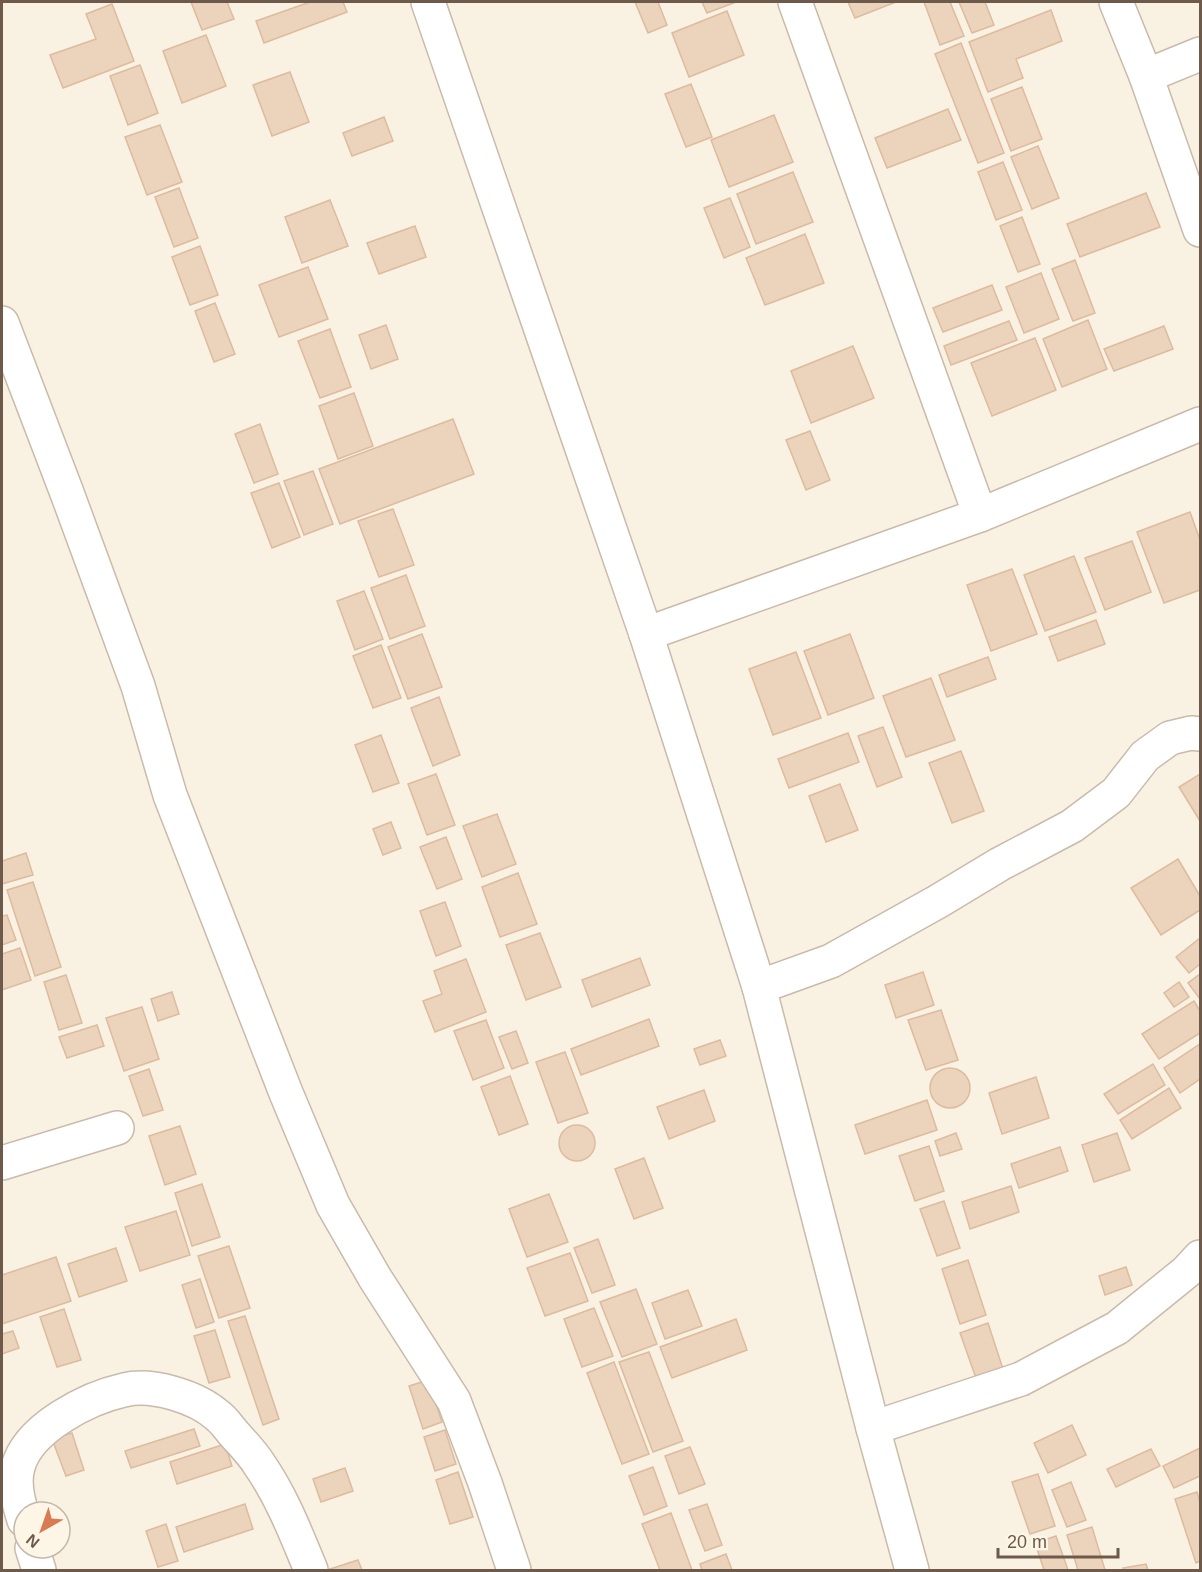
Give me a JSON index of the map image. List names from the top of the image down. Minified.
{"scale_bar":"20 m","north":"bottom left"}
